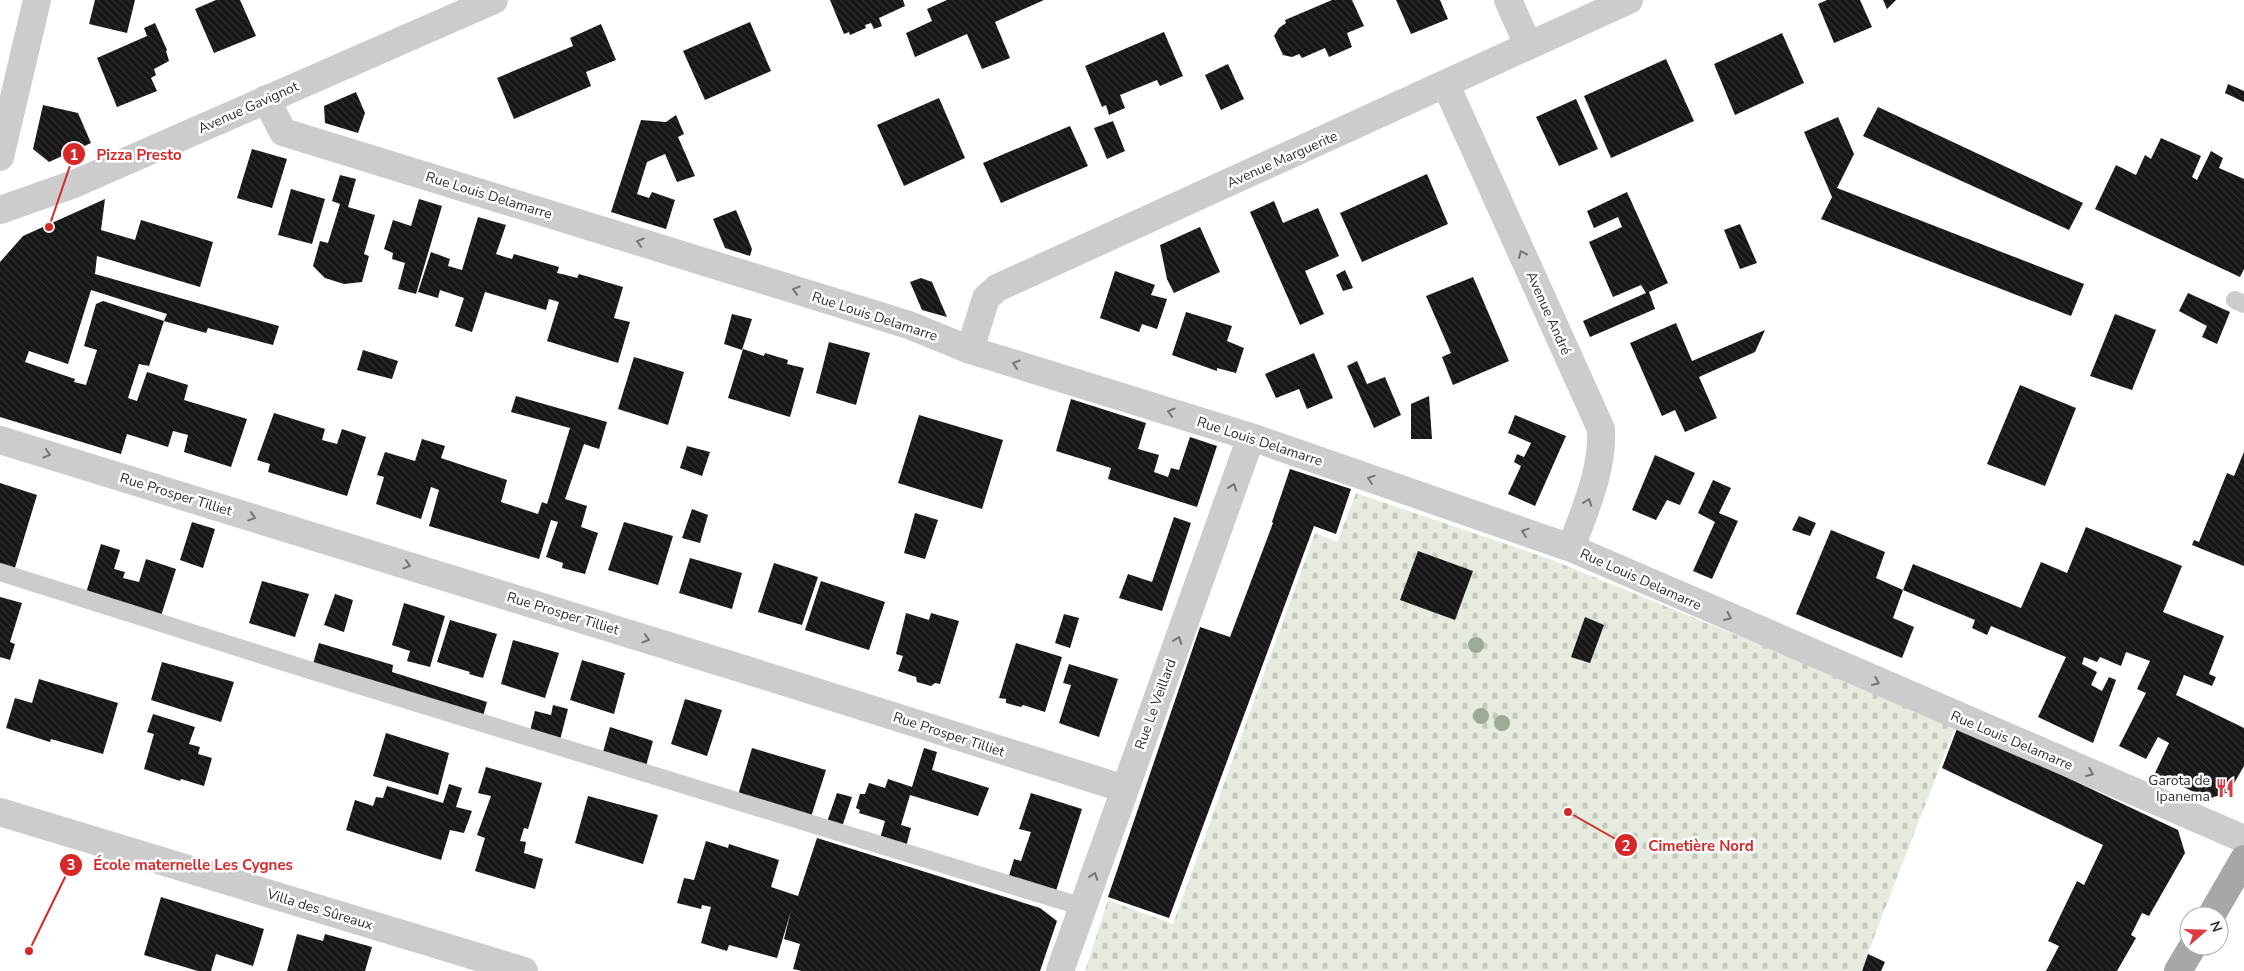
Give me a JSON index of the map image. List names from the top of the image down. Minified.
{"streets":{"street":["Avenue Gavignot","Avenue Marguerite","Rue Louis Delamarre","Avenue André","Rue Prosper Tilliet","Rue Le Veillard","Villa des Sûreaux"]},"crossings":[["Avenue Gavignot","Rue Louis Delamarre"],["Avenue Marguerite","Rue Louis Delamarre"],["Avenue Marguerite","Avenue André"],["Rue Louis Delamarre","Avenue André"],["Rue Louis Delamarre","Rue Le Veillard"],["Rue Prosper Tilliet","Rue Le Veillard"]],"one_way":["Avenue André","Rue Prosper Tilliet","Rue Le Veillard"],"places":{"other":["Pizza Presto","Cimetière Nord","École maternelle Les Cygnes"],"restaurant":["Garota de Ipanema"]},"north":"right"}
